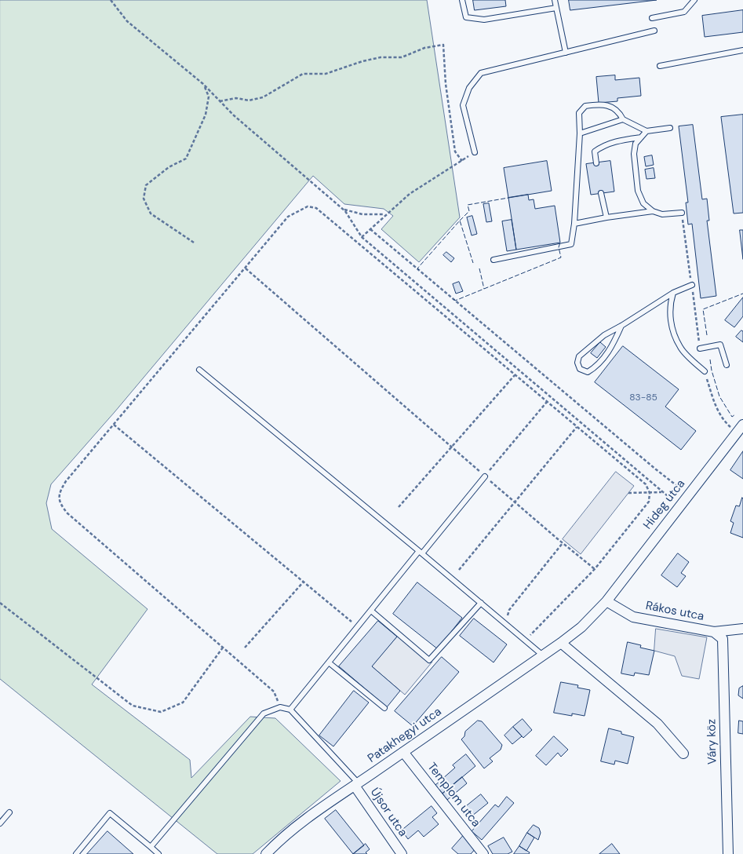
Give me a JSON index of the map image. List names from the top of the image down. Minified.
{"streets":{"street":["Hideg utca","Rákos utca","Patakhegyi utca","Váry köz","Templom utca","Újsor utca"]},"crossings":[["Hideg utca","Rákos utca"],["Hideg utca","Patakhegyi utca"],["Rákos utca","Patakhegyi utca"],["Rákos utca","Váry köz"],["Patakhegyi utca","Templom utca"],["Patakhegyi utca","Újsor utca"]],"house_numbers":["83-85"]}
